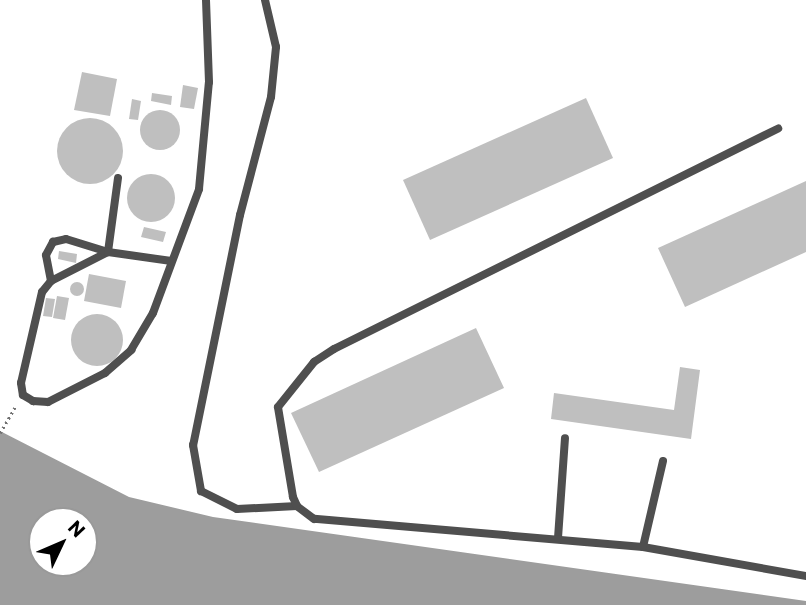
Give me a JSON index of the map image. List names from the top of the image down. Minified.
{"north":"top right"}
